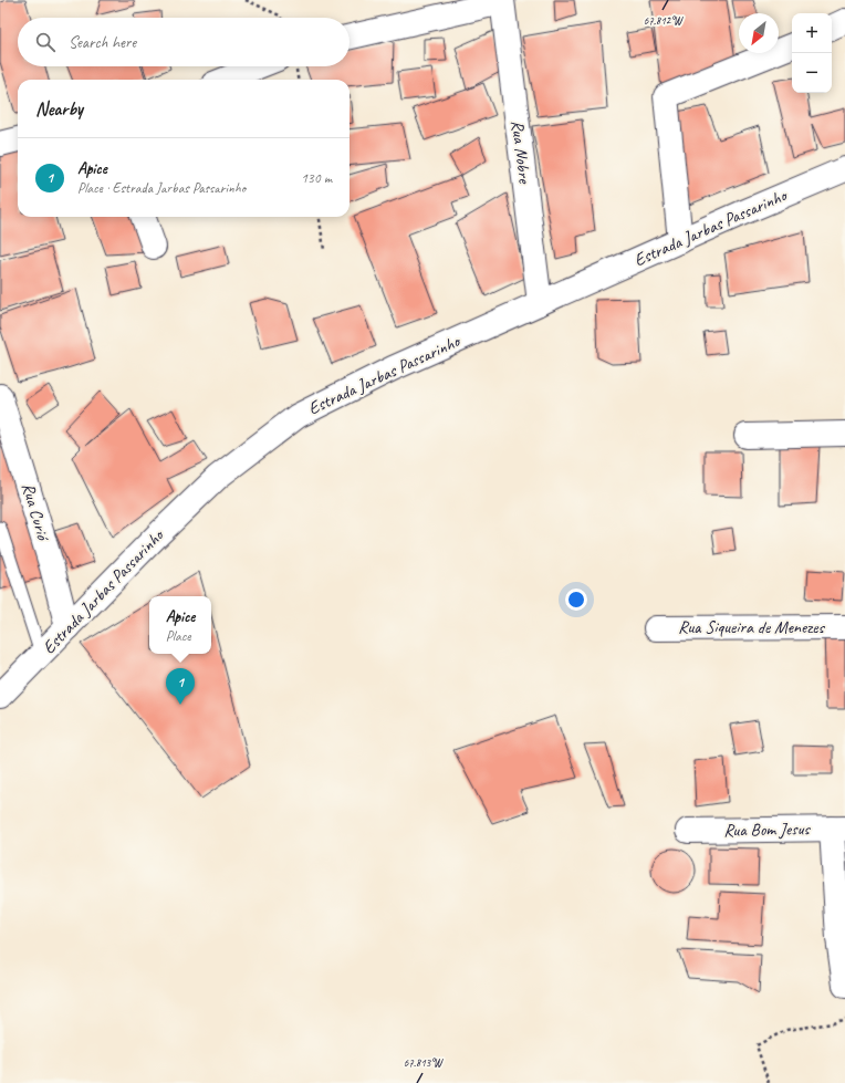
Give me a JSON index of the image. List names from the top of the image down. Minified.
{"streets":{"street":["Rua Nobre","Estrada Jarbas Passarinho","Rua Curió","Rua Siqueira de Menezes","Rua Bom Jesus"]},"crossings":[["Rua Nobre","Estrada Jarbas Passarinho"],["Estrada Jarbas Passarinho","Rua Curió"]],"north":"bottom left","page":{"map_buttons":["+","−"],"search":"Search here","heading":"Nearby","list":[{"mark":"1","name":"Apice","note":"Place · Estrada Jarbas Passarinho","value":"130 m"}],"popup":["Apice","Place"],"pins":"1"},"coordinates":["67.812°W","67.813°W"]}
